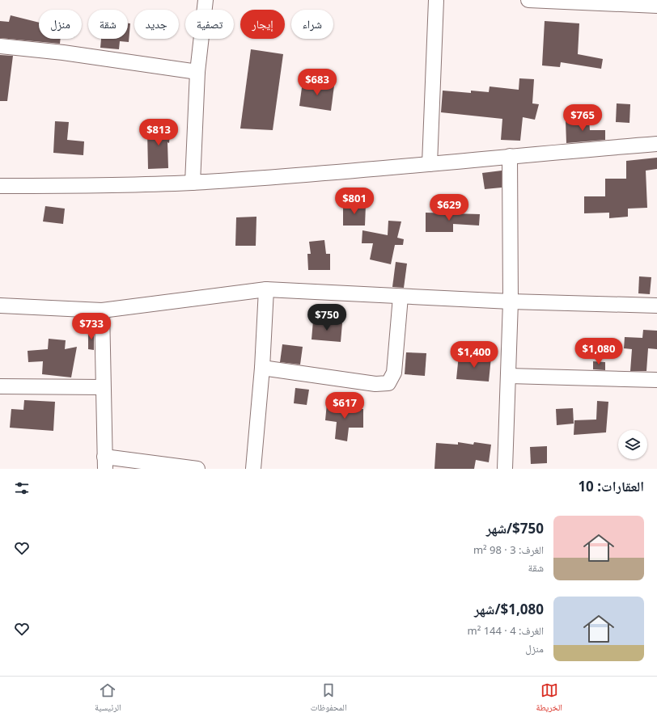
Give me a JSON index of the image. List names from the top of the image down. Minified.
{"page":{"chip":["شراء","إيجار","تصفية","جديد","شقة","منزل"],"price":["$683","$765","$813","$801","$629","$750","$733","$1,080","$1,400","$617"],"heading":"العقارات: 10","list":[{"name":"$750/شهر","note":"الغرف: 3 · 98 m² · شقة"},{"name":"$1,080/شهر","note":"الغرف: 4 · 144 m² · منزل"}],"tabs":["الخريطة","المحفوظات","الرئيسية"]}}
